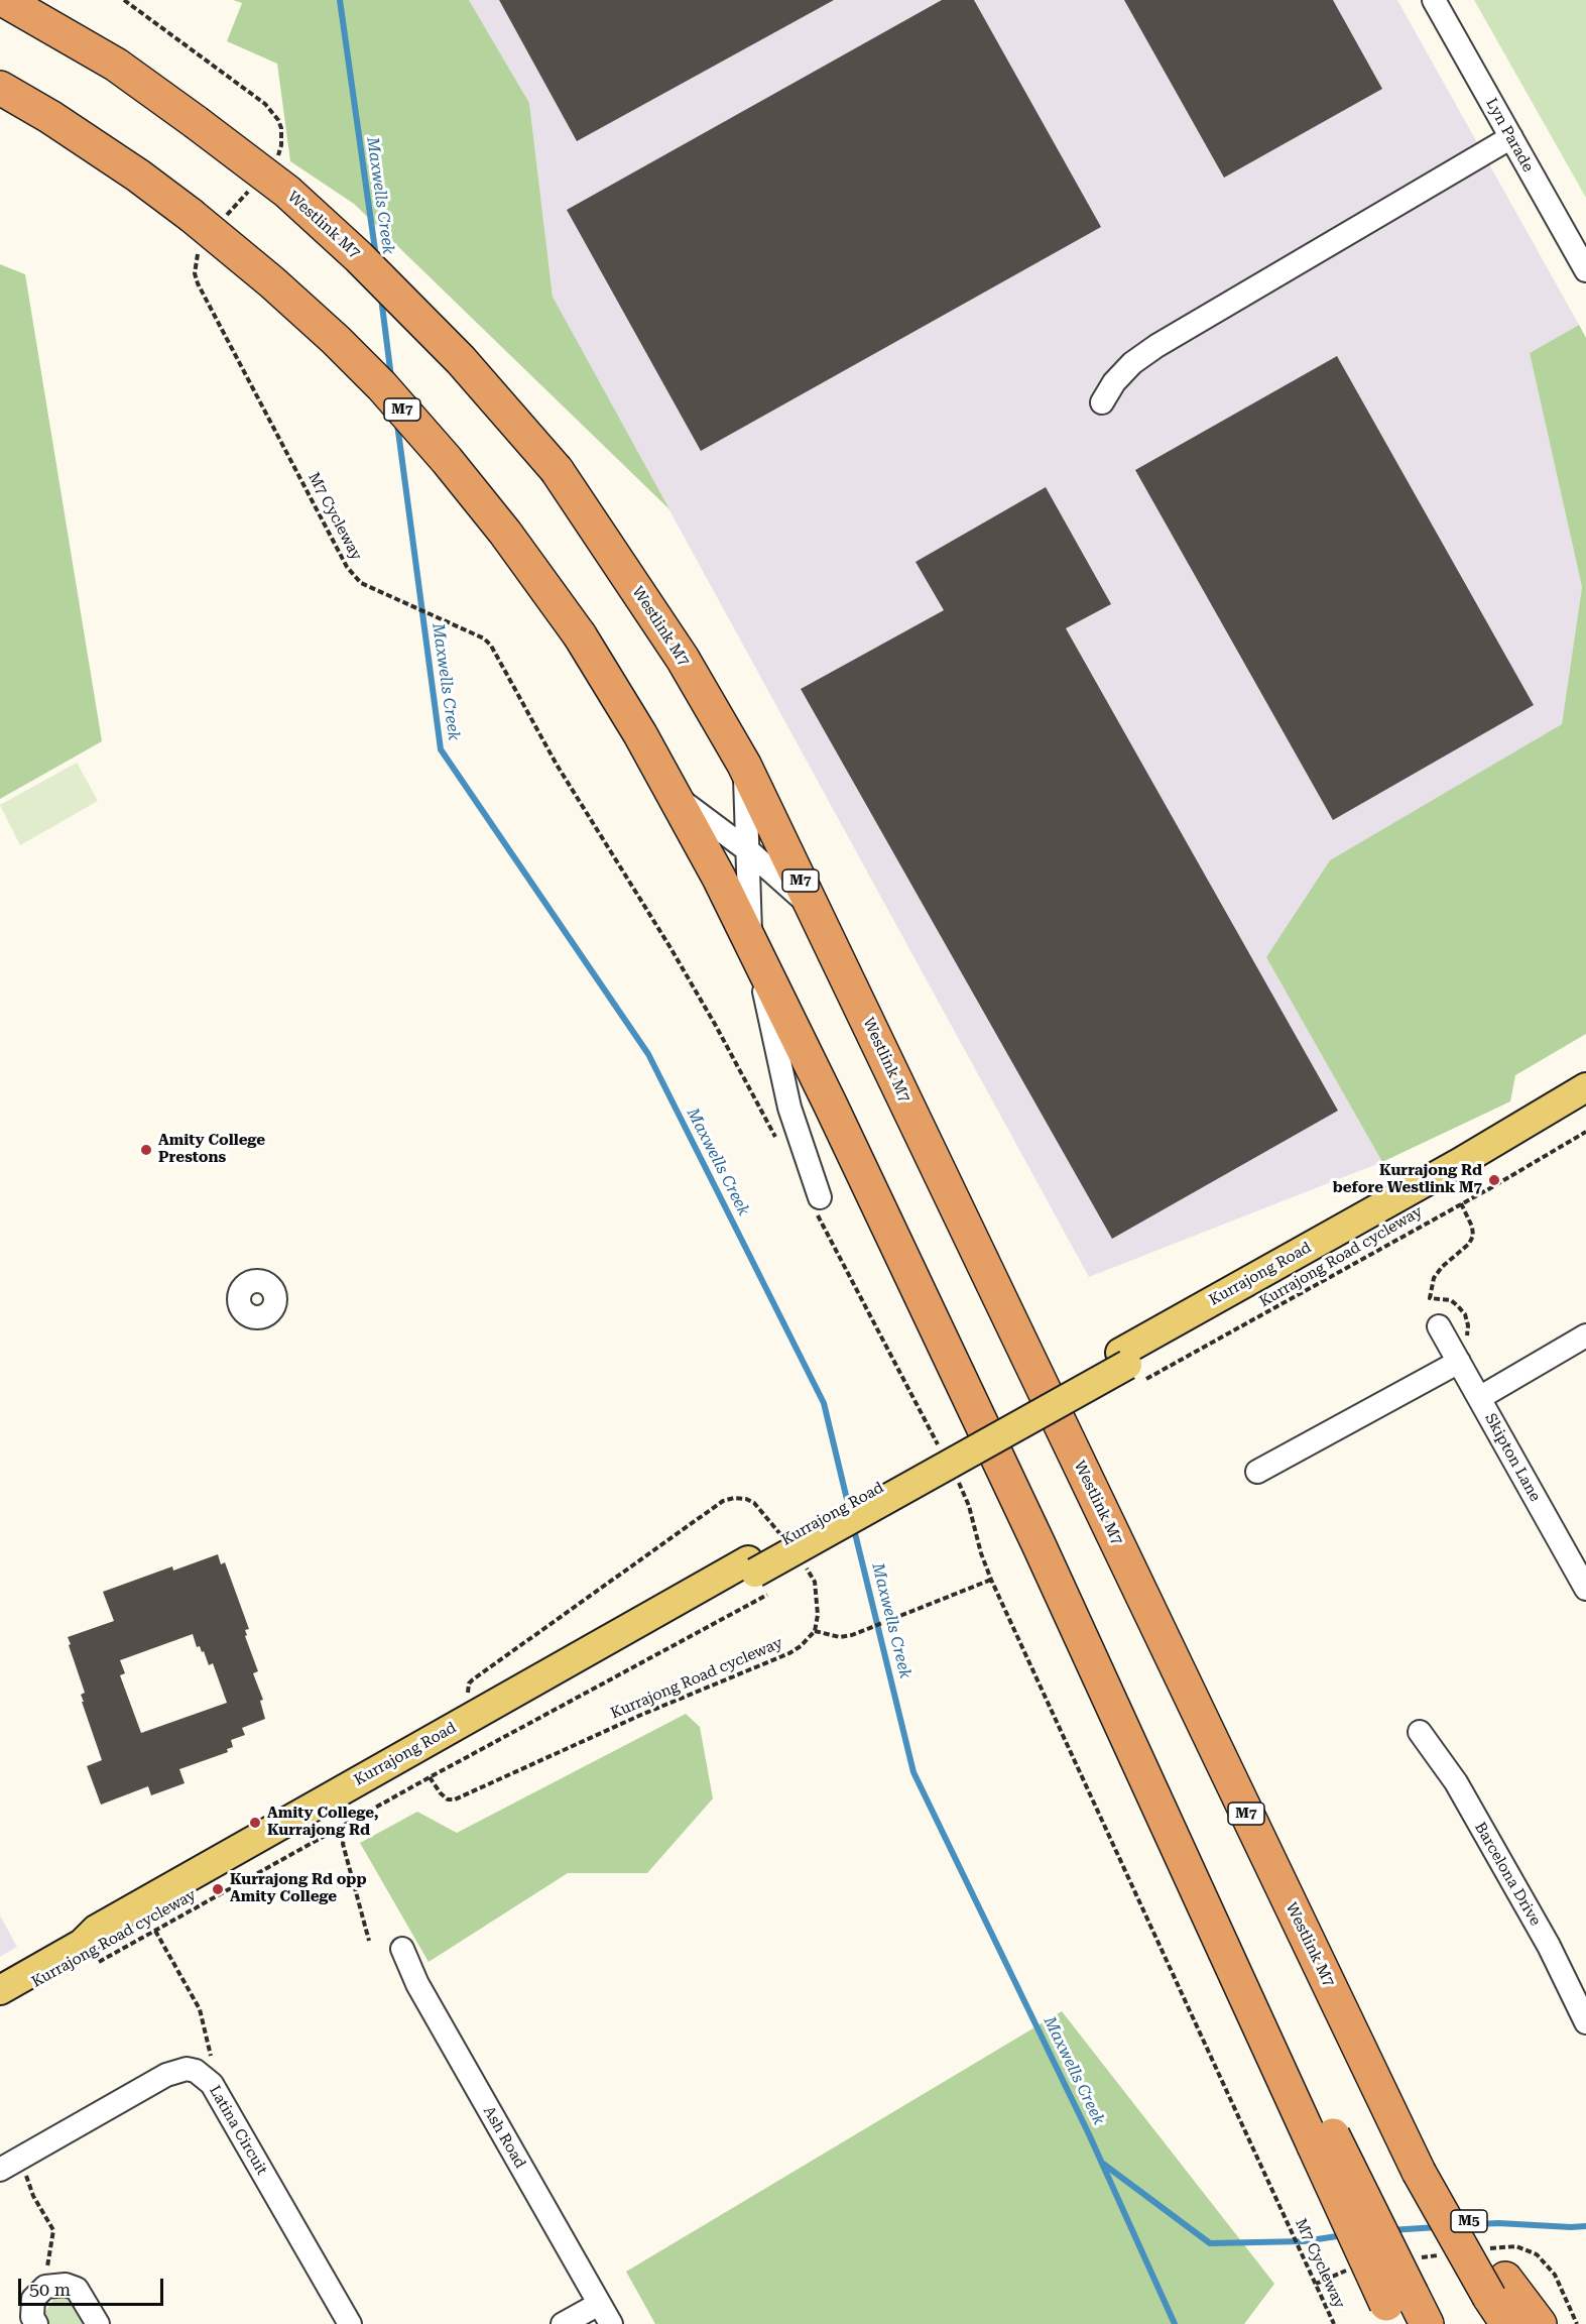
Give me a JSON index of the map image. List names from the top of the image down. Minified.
{"streets":{"highway":["Westlink M7","M7"],"main road":["Kurrajong Road"],"street":["Lyn Parade","Skipton Lane","Barcelona Drive","Latina Circuit","Ash Road"],"path":["M7 Cycleway","Kurrajong Road cycleway"]},"crossings":[["Kurrajong Road cycleway","Kurrajong Road"]],"water":["Maxwells Creek"],"places":["Amity College Prestons","Kurrajong Rd before Westlink M7","Amity College, Kurrajong Rd","Kurrajong Rd opp Amity College"],"scale_bar":"50 m"}
